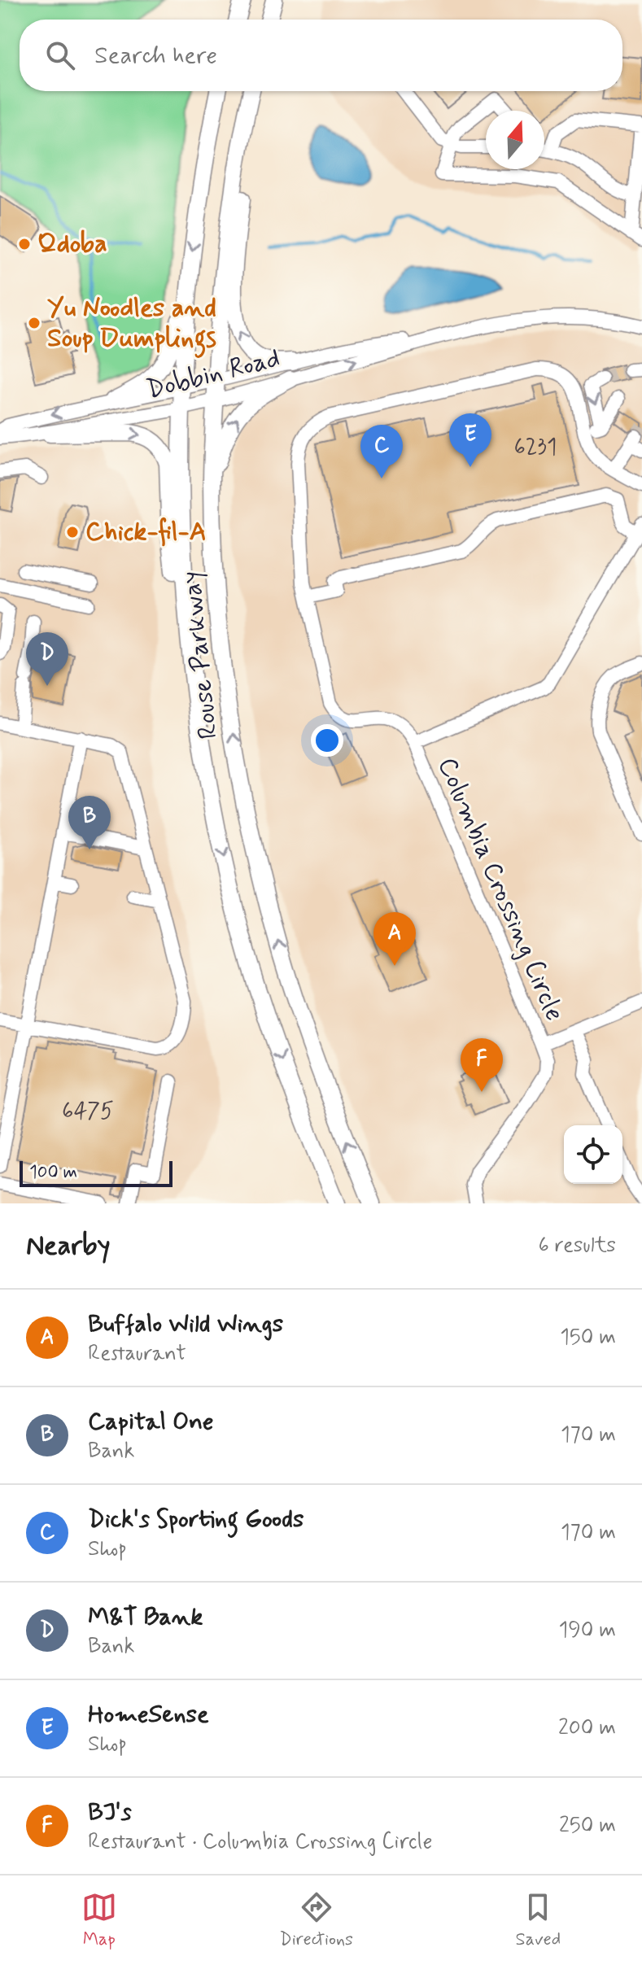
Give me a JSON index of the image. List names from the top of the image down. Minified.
{"streets":{"main road":["Rouse Parkway"],"street":["Dobbin Road","Columbia Crossing Circle"]},"crossings":[["Dobbin Road","Rouse Parkway"]],"places":["Qdoba","Yu Noodles and Soup Dumplings","Chick-fil-A"],"house_numbers":["6231","6475"],"scale_bar":"100 m","north":"top","page":{"search":"Search here","pins":["E","C","D","B","A","F"],"scale":"100 m","heading":["Nearby","6 results"],"list":[{"mark":"A","name":"Buffalo Wild Wings","note":"Restaurant","value":"150 m"},{"mark":"B","name":"Capital One","note":"Bank","value":"170 m"},{"mark":"C","name":"Dick's Sporting Goods","note":"Shop","value":"170 m"},{"mark":"D","name":"M&T Bank","note":"Bank","value":"190 m"},{"mark":"E","name":"HomeSense","note":"Shop","value":"200 m"},{"mark":"F","name":"BJ's","note":"Restaurant · Columbia Crossing Circle","value":"250 m"}],"nav":["Map","Directions","Saved"]}}
